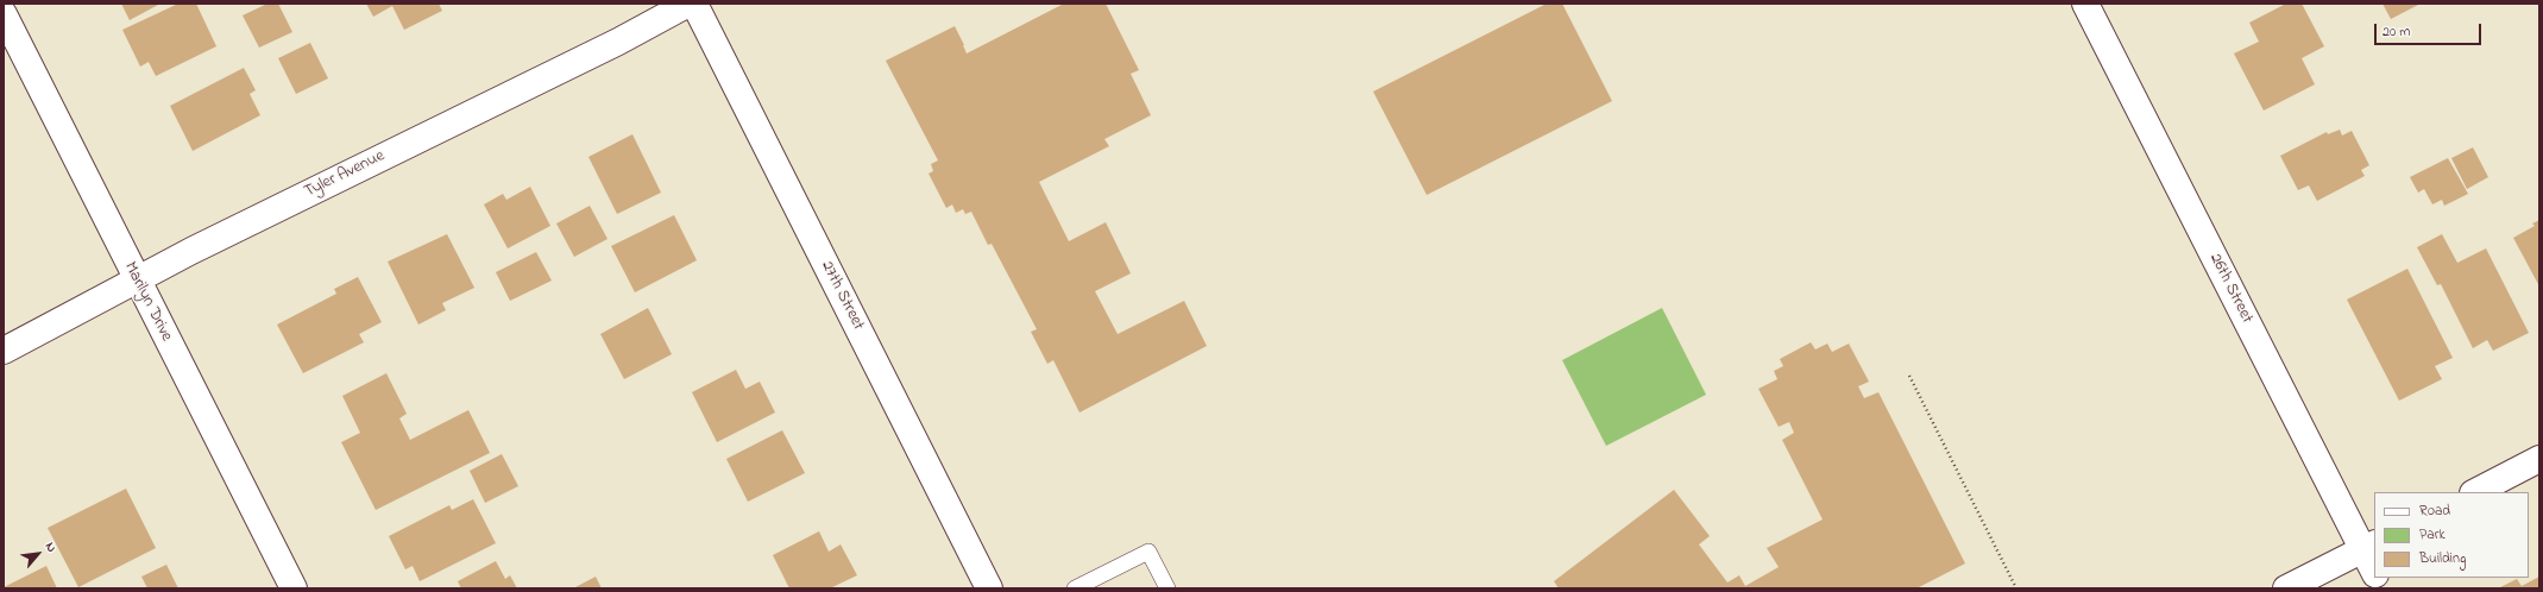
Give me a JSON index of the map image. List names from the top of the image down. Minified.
{"streets":{"street":["Tyler Avenue","26th Street","27th Street","Marilyn Drive"]},"crossings":[["Tyler Avenue","Marilyn Drive"]],"legend":["Road","Park","Building"],"scale_bar":"20 m","north":"top right"}
